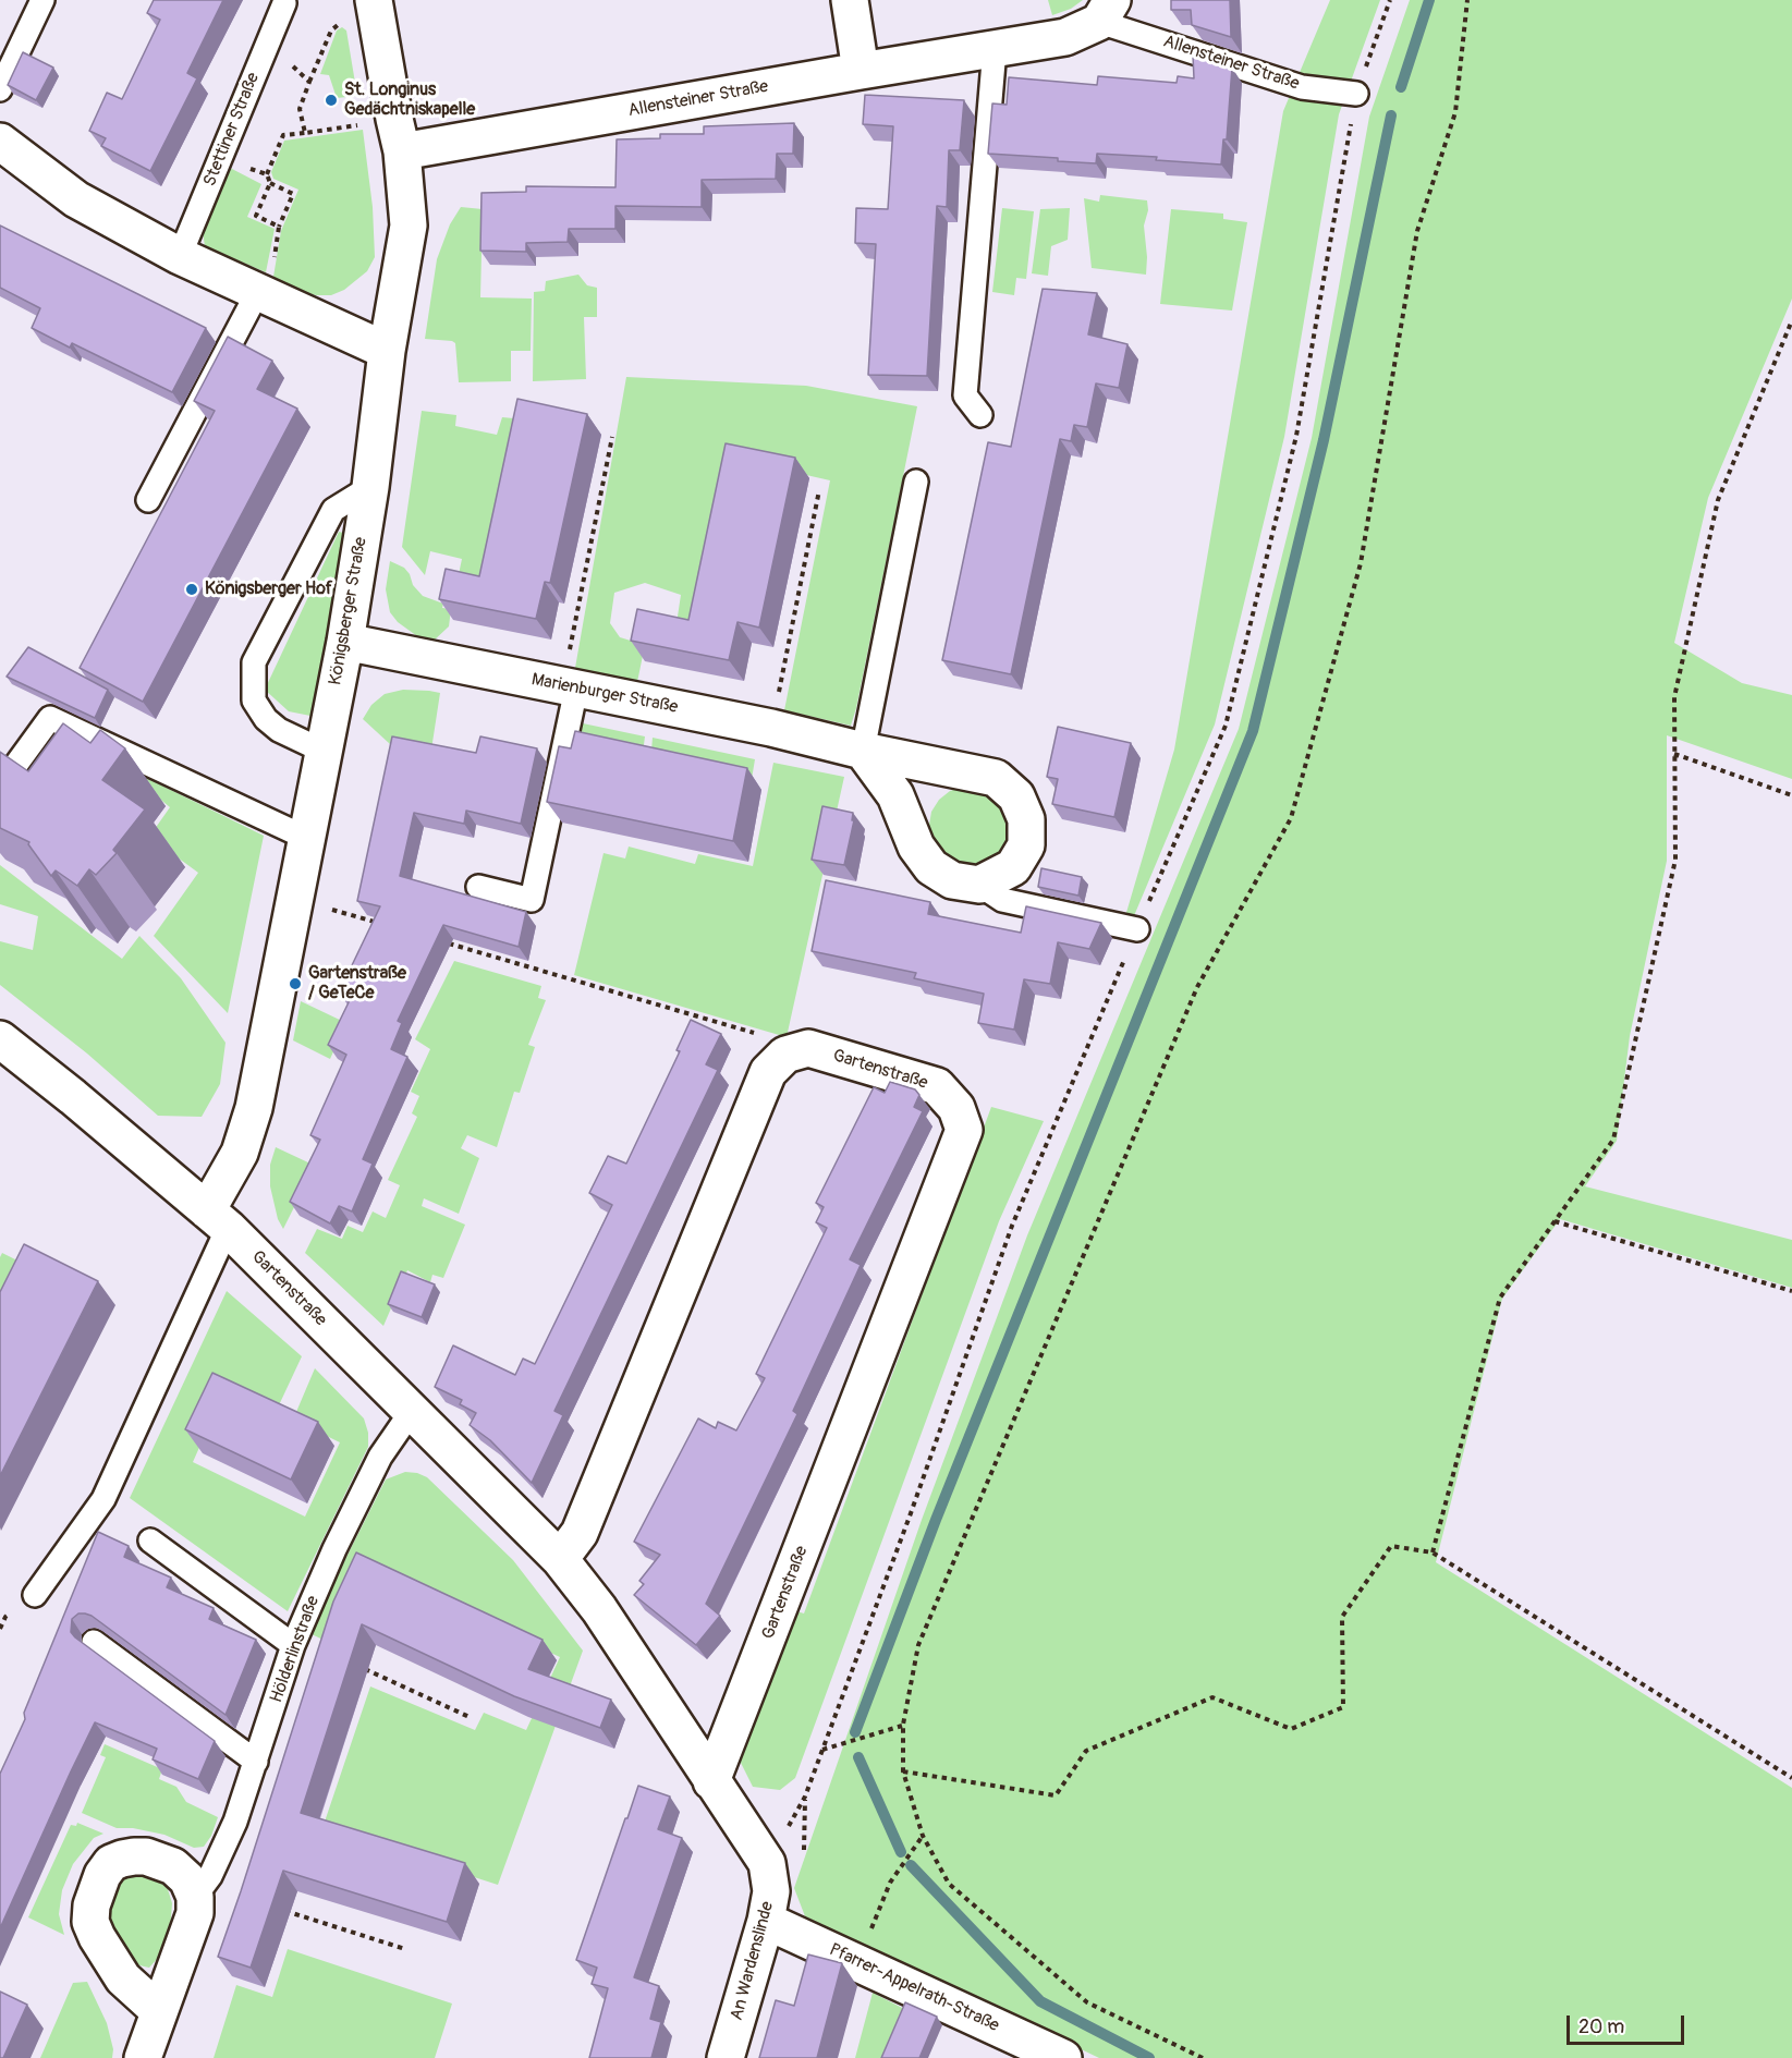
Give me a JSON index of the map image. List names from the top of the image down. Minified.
{"streets":{"street":["Allensteiner Straße","Königsberger Straße","Marienburger Straße","Gartenstraße","Hölderlinstraße","An Wardenslinde","Pfarrer-Appelrath-Straße"],"lane":["Stettiner Straße"]},"crossings":[["Allensteiner Straße","Königsberger Straße"],["Königsberger Straße","Marienburger Straße"],["Königsberger Straße","Gartenstraße"],["Gartenstraße","Hölderlinstraße"],["Gartenstraße","An Wardenslinde"],["An Wardenslinde","Pfarrer-Appelrath-Straße"]],"places":["St. Longinus Gedächtniskapelle","Königsberger Hof","Gartenstraße / GeTeCe"],"scale_bar":"20 m"}
